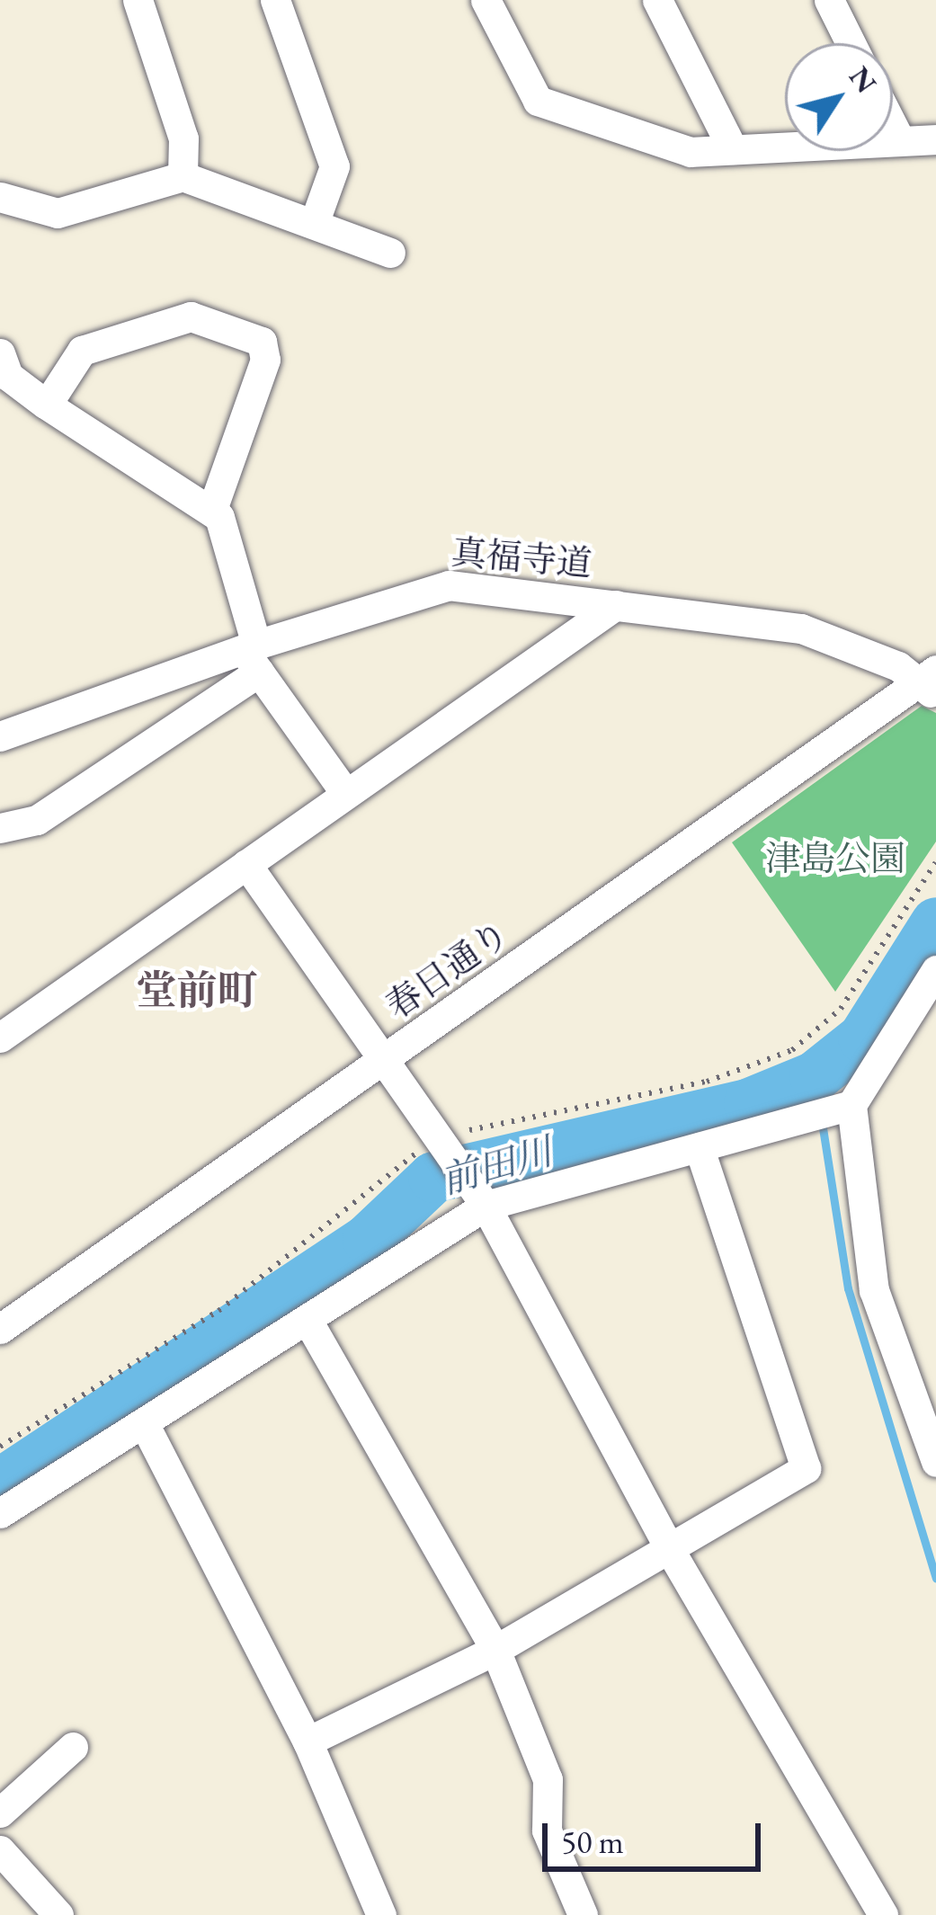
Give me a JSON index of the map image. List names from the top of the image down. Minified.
{"streets":{"street":["真福寺道","春日通り"]},"crossings":[["真福寺道","春日通り"]],"districts":["堂前町"],"water":["前田川"],"parks":["津島公園"],"scale_bar":"50 m","north":"top right"}
